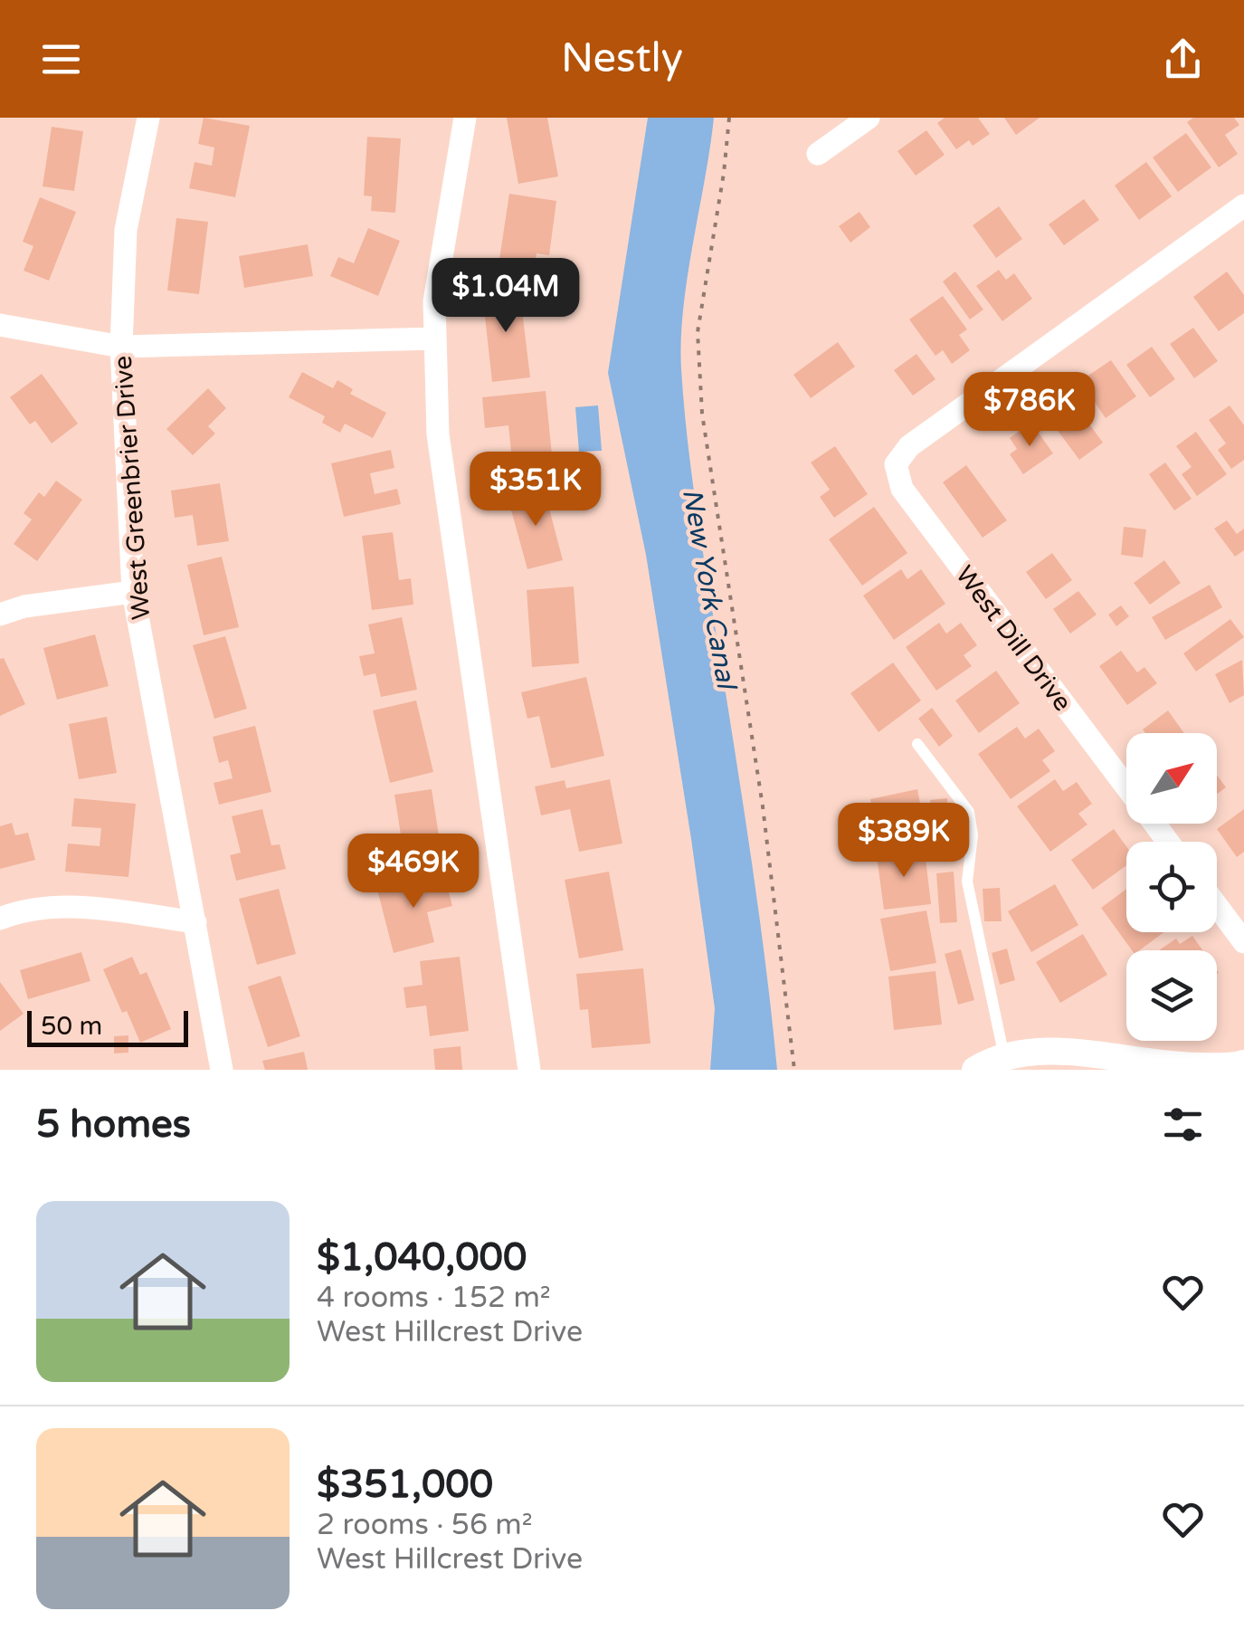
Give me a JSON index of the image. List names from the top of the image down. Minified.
{"streets":{"street":["West Greenbrier Drive","West Dill Drive"]},"water":["New York Canal"],"scale_bar":"50 m","north":"top right","page":{"header":"Nestly","price":["$1.04M","$786K","$351K","$389K","$469K"],"scale":"50 m","heading":"5 homes","list":[{"name":"$1,040,000","note":"4 rooms · 152 m² · West Hillcrest Drive"},{"name":"$351,000","note":"2 rooms · 56 m² · West Hillcrest Drive"}]}}
